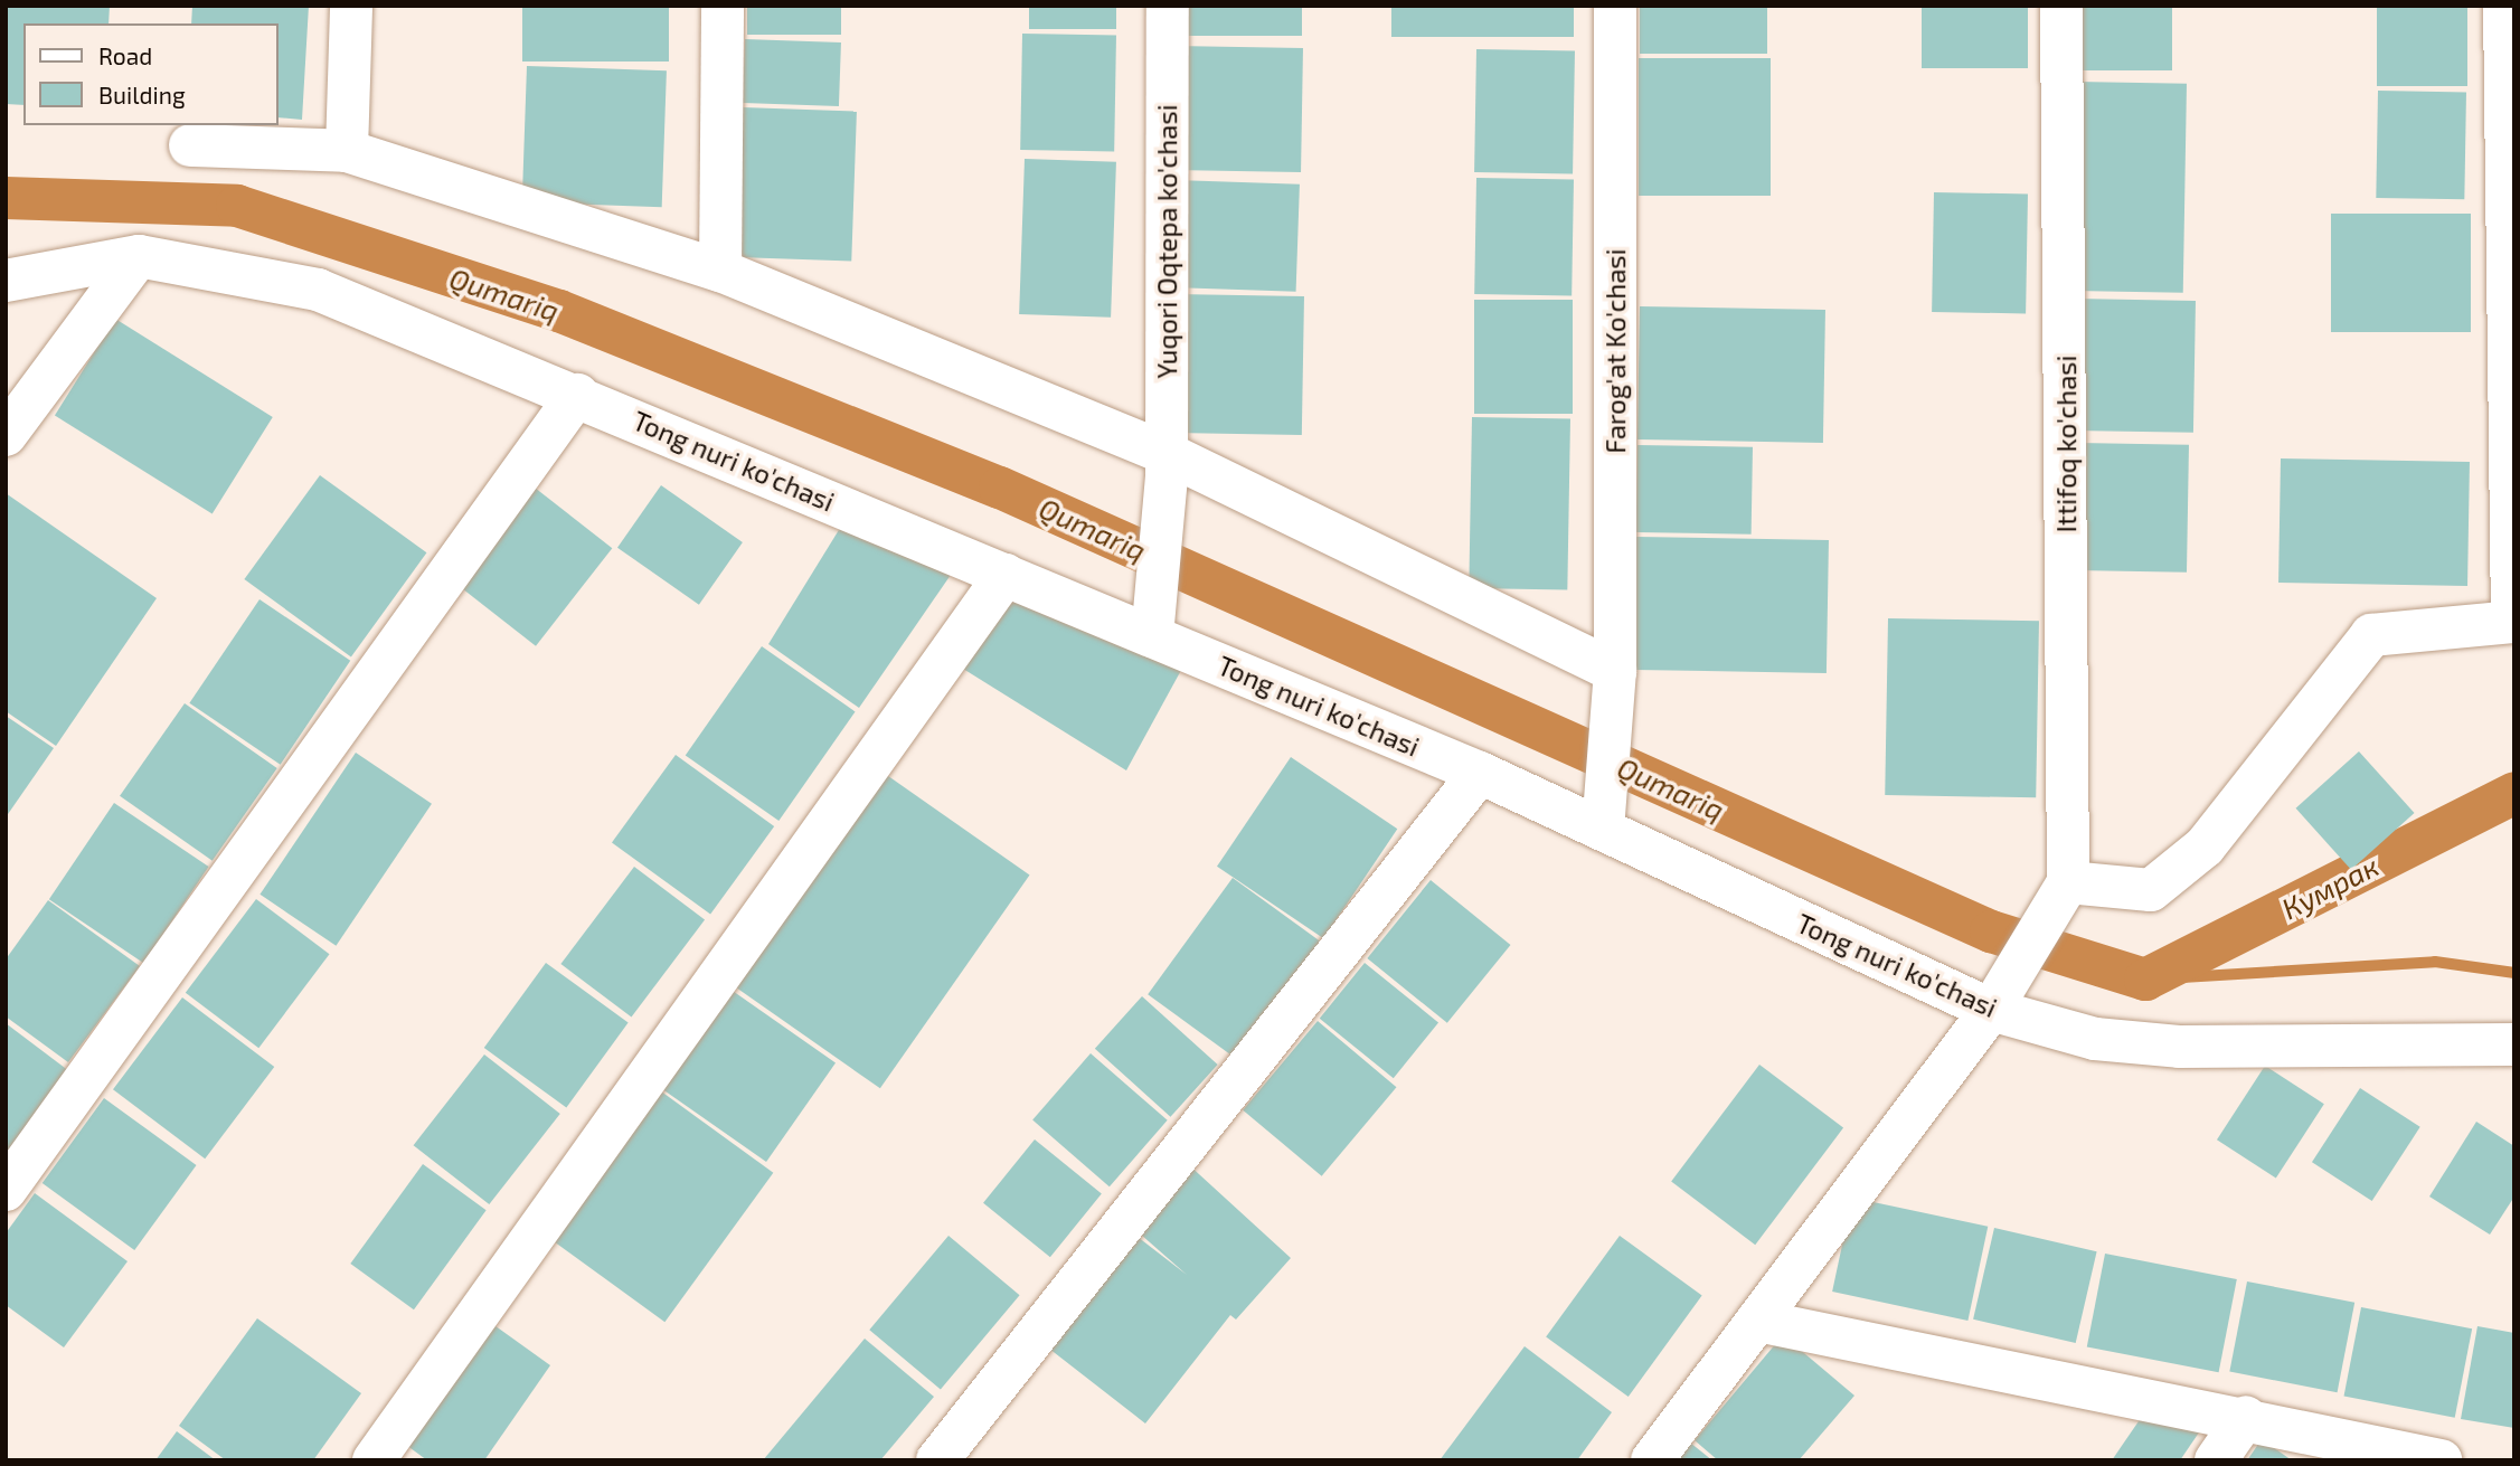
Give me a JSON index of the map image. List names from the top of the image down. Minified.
{"streets":{"street":["Yuqori Oqtepa ko'chasi","Farog'at Ko'chasi","Ittifoq ko'chasi","Tong nuri ko'chasi"]},"crossings":[["Yuqori Oqtepa ko'chasi","Tong nuri ko'chasi"],["Farog'at Ko'chasi","Tong nuri ko'chasi"]],"water":["Qumariq","Кумрак"],"legend":["Road","Building"]}
